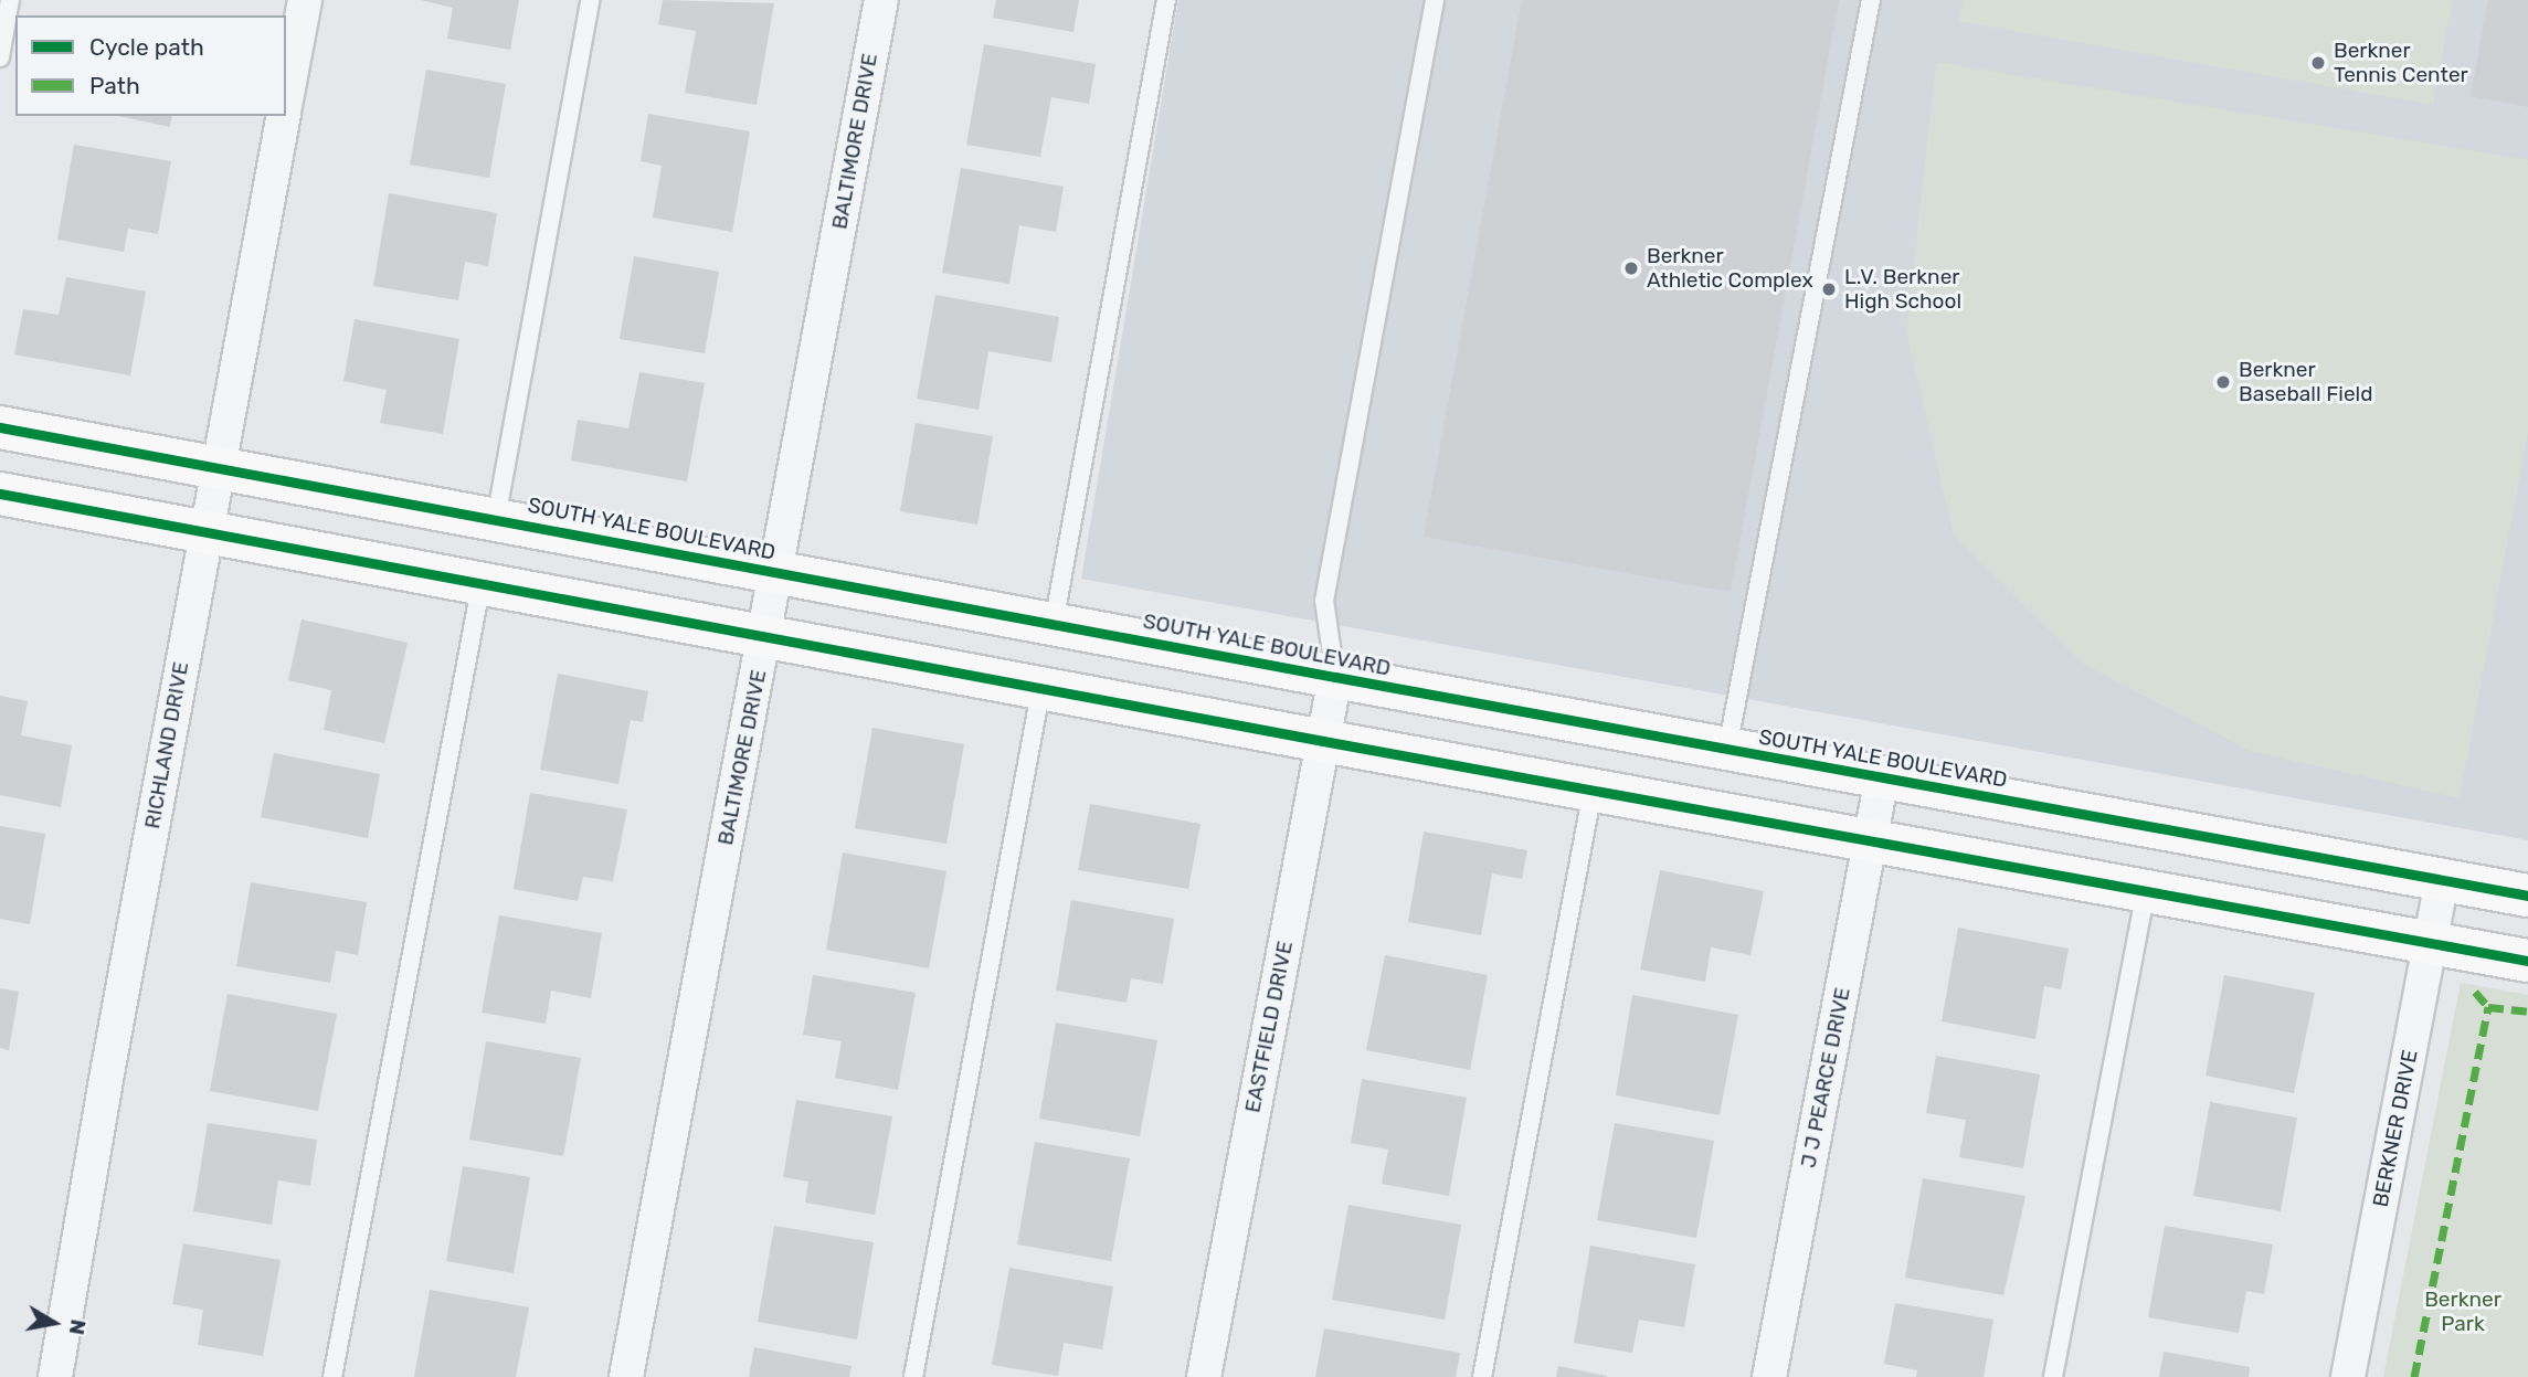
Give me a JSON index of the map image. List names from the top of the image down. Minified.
{"streets":{"street":["BALTIMORE DRIVE","SOUTH YALE BOULEVARD","RICHLAND DRIVE","EASTFIELD DRIVE","J J PEARCE DRIVE","BERKNER DRIVE"]},"crossings":[["BALTIMORE DRIVE","SOUTH YALE BOULEVARD"],["SOUTH YALE BOULEVARD","RICHLAND DRIVE"],["SOUTH YALE BOULEVARD","EASTFIELD DRIVE"],["SOUTH YALE BOULEVARD","J J PEARCE DRIVE"],["SOUTH YALE BOULEVARD","BERKNER DRIVE"]],"parks":["Berkner Park"],"places":["Berkner Tennis Center","Berkner Athletic Complex","L.V. Berkner High School","Berkner Baseball Field"],"legend":["Cycle path","Path"],"north":"right"}
